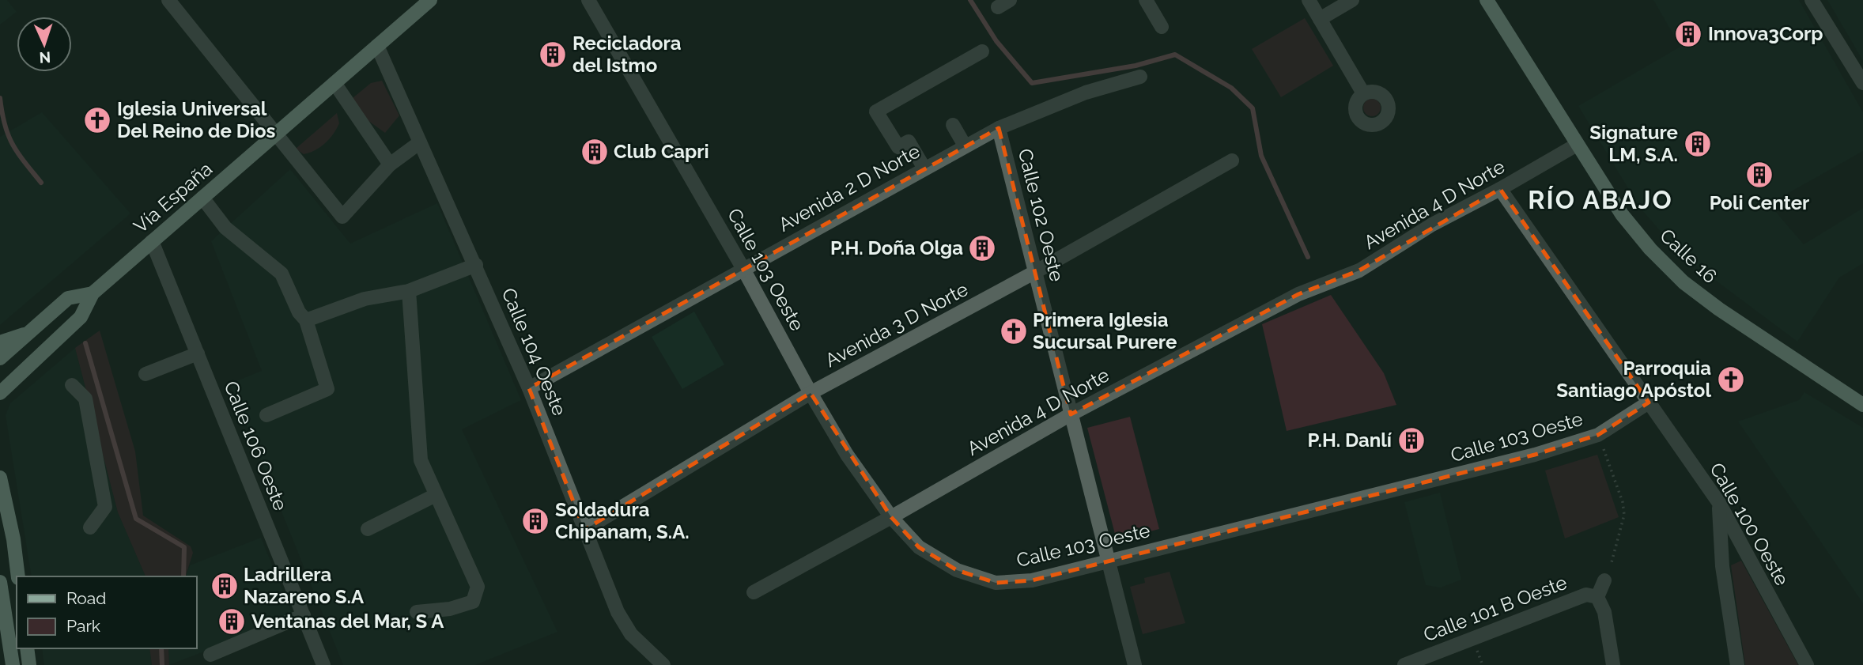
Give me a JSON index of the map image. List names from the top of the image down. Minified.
{"streets":{"main road":["Vía España","Calle 16"],"street":["Avenida 2 D Norte","Avenida 4 D Norte","Calle 102 Oeste","Calle 103 Oeste","Avenida 3 D Norte","Calle 104 Oeste","Calle 106 Oeste","Calle 100 Oeste","Calle 101 B Oeste"]},"crossings":[["Avenida 2 D Norte","Calle 102 Oeste"],["Avenida 2 D Norte","Calle 103 Oeste"],["Avenida 2 D Norte","Calle 104 Oeste"],["Vía España","Calle 104 Oeste"],["Vía España","Calle 106 Oeste"],["Avenida 4 D Norte","Calle 102 Oeste"],["Avenida 4 D Norte","Calle 16"],["Avenida 4 D Norte","Calle 103 Oeste"],["Avenida 4 D Norte","Calle 100 Oeste"],["Calle 102 Oeste","Calle 103 Oeste"],["Calle 102 Oeste","Avenida 3 D Norte"],["Calle 103 Oeste","Avenida 3 D Norte"],["Calle 103 Oeste","Calle 100 Oeste"],["Avenida 3 D Norte","Calle 104 Oeste"]],"districts":["RÍO ABAJO"],"places":{"building":["Innova3Corp","Recicladora del Istmo","Signature LM, S.A.","Club Capri","Poli Center","P.H. Doña Olga","P.H. Danlí","Soldadura Chipanam, S.A.","Ladrillera Nazareno S.A","Ventanas del Mar, S A"],"church":["Iglesia Universal Del Reino de Dios","Primera Iglesia Sucursal Purere","Parroquia Santiago Apóstol"]},"legend":["Road","Park"],"north":"bottom"}
